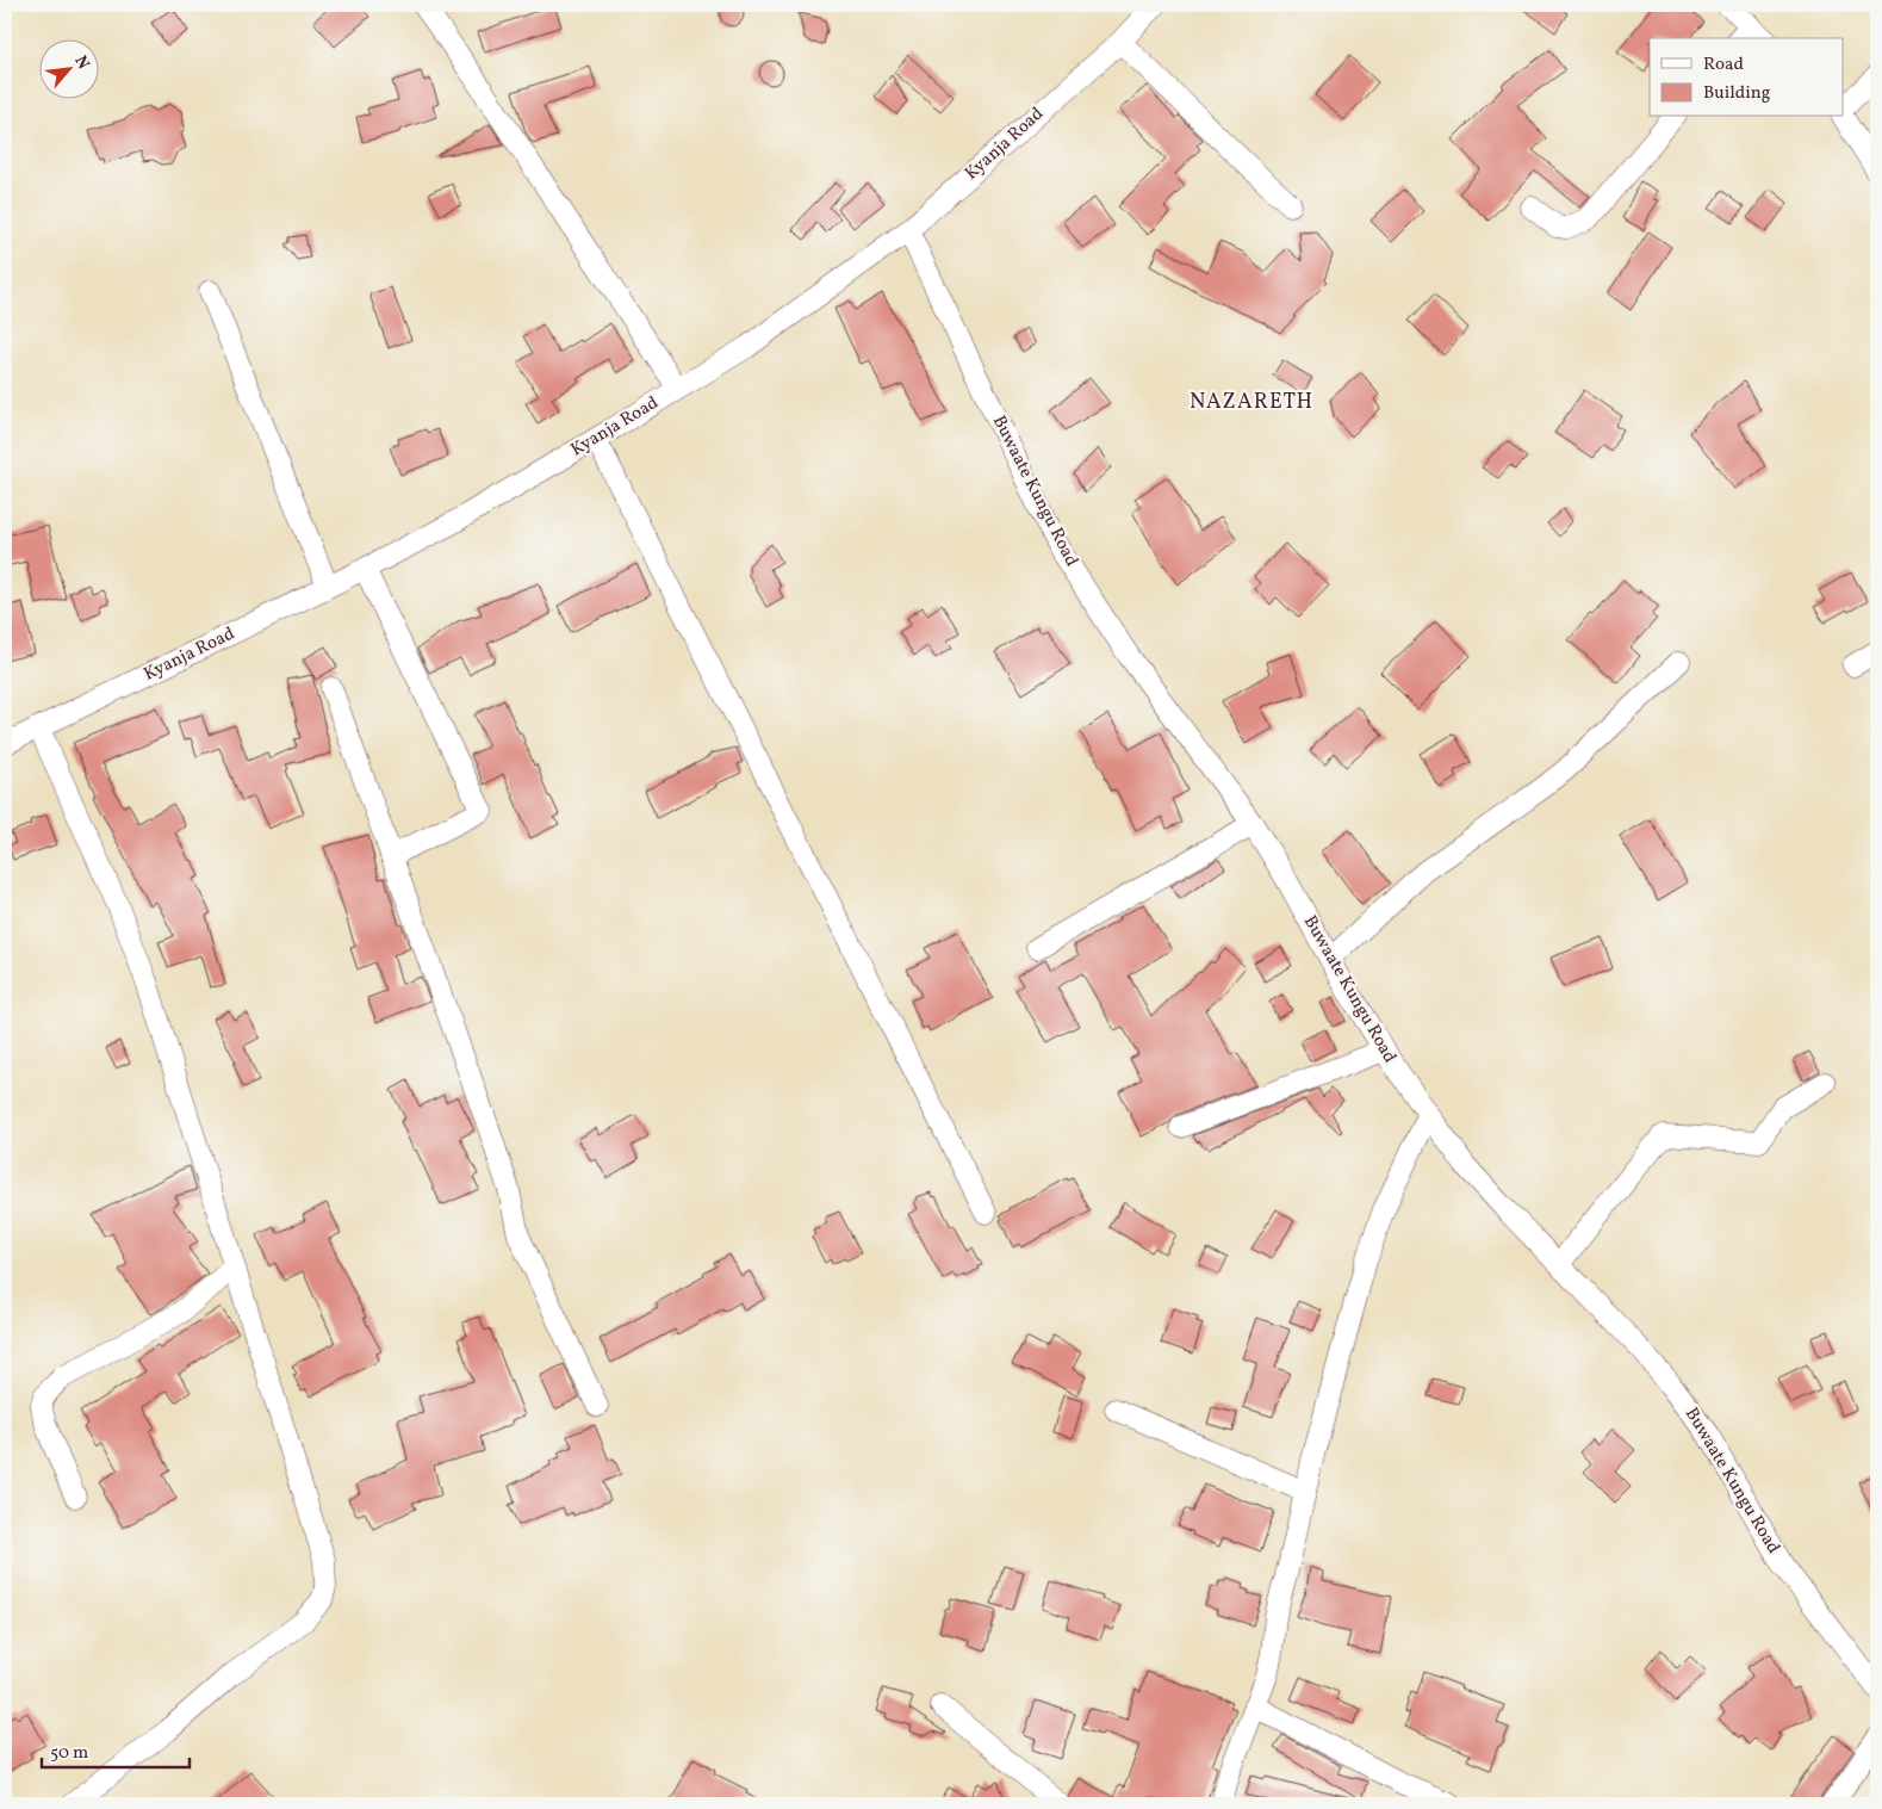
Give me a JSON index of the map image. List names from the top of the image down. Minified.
{"streets":{"street":["Kyanja Road","Buwaate Kungu Road"]},"crossings":[["Kyanja Road","Buwaate Kungu Road"]],"districts":["NAZARETH"],"legend":["Road","Building"],"scale_bar":"50 m","north":"top right"}
